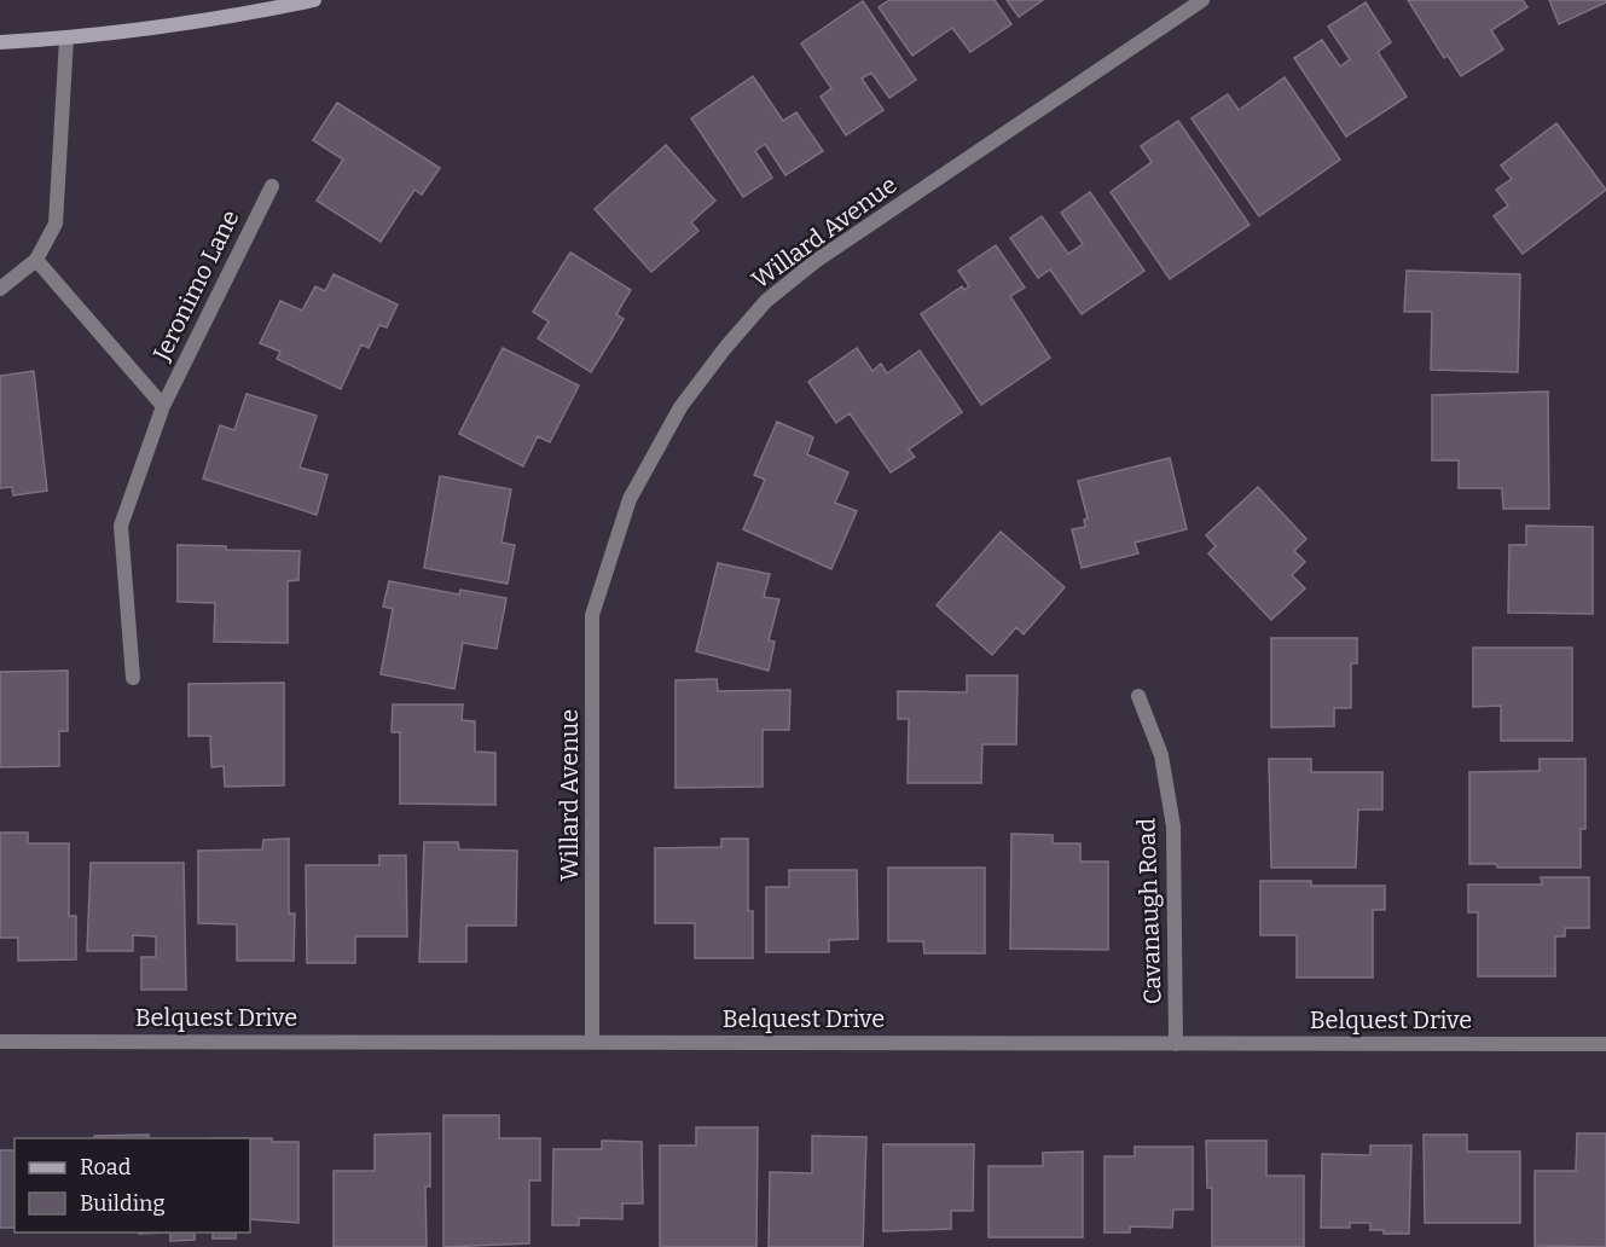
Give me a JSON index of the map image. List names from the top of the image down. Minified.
{"streets":{"street":["Willard Avenue","Jeronimo Lane","Cavanaugh Road","Belquest Drive"]},"crossings":[["Willard Avenue","Belquest Drive"],["Cavanaugh Road","Belquest Drive"]],"legend":["Road","Building"]}
